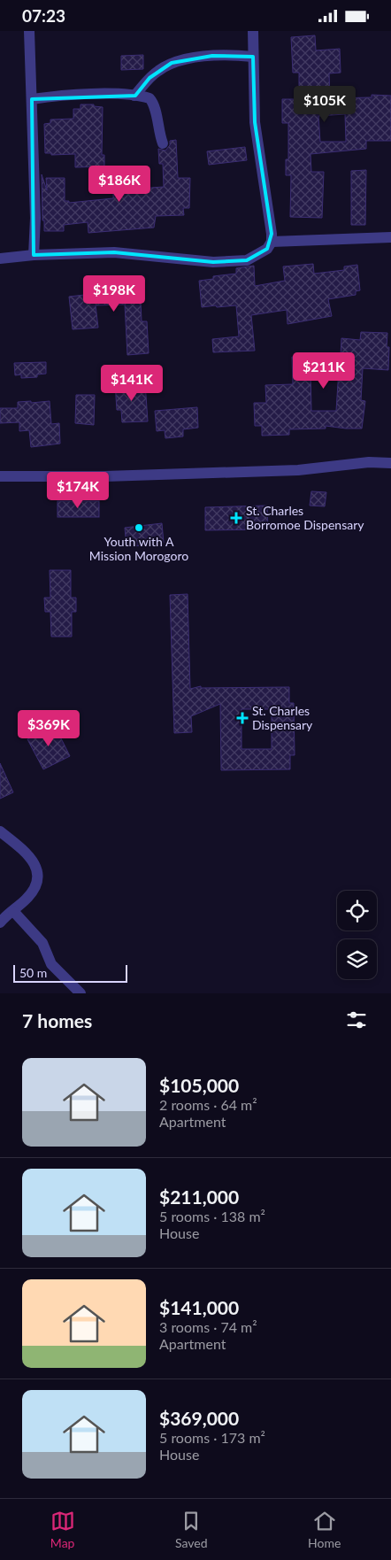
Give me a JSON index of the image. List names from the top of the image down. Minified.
{"places":{"health":["St. Charles Borromoe Dispensary","St. Charles Dispensary"],"other":["Youth with A Mission Morogoro"]},"scale_bar":"50 m","page":{"status":"07:23","price":["$105K","$186K","$198K","$211K","$141K","$174K","$369K"],"scale":"50 m","heading":"7 homes","list":[{"name":"$105,000","note":"2 rooms · 64 m² · Apartment"},{"name":"$211,000","note":"5 rooms · 138 m² · House"},{"name":"$141,000","note":"3 rooms · 74 m² · Apartment"},{"name":"$369,000","note":"5 rooms · 173 m² · House"}],"tabs":["Map","Saved","Home"]}}
